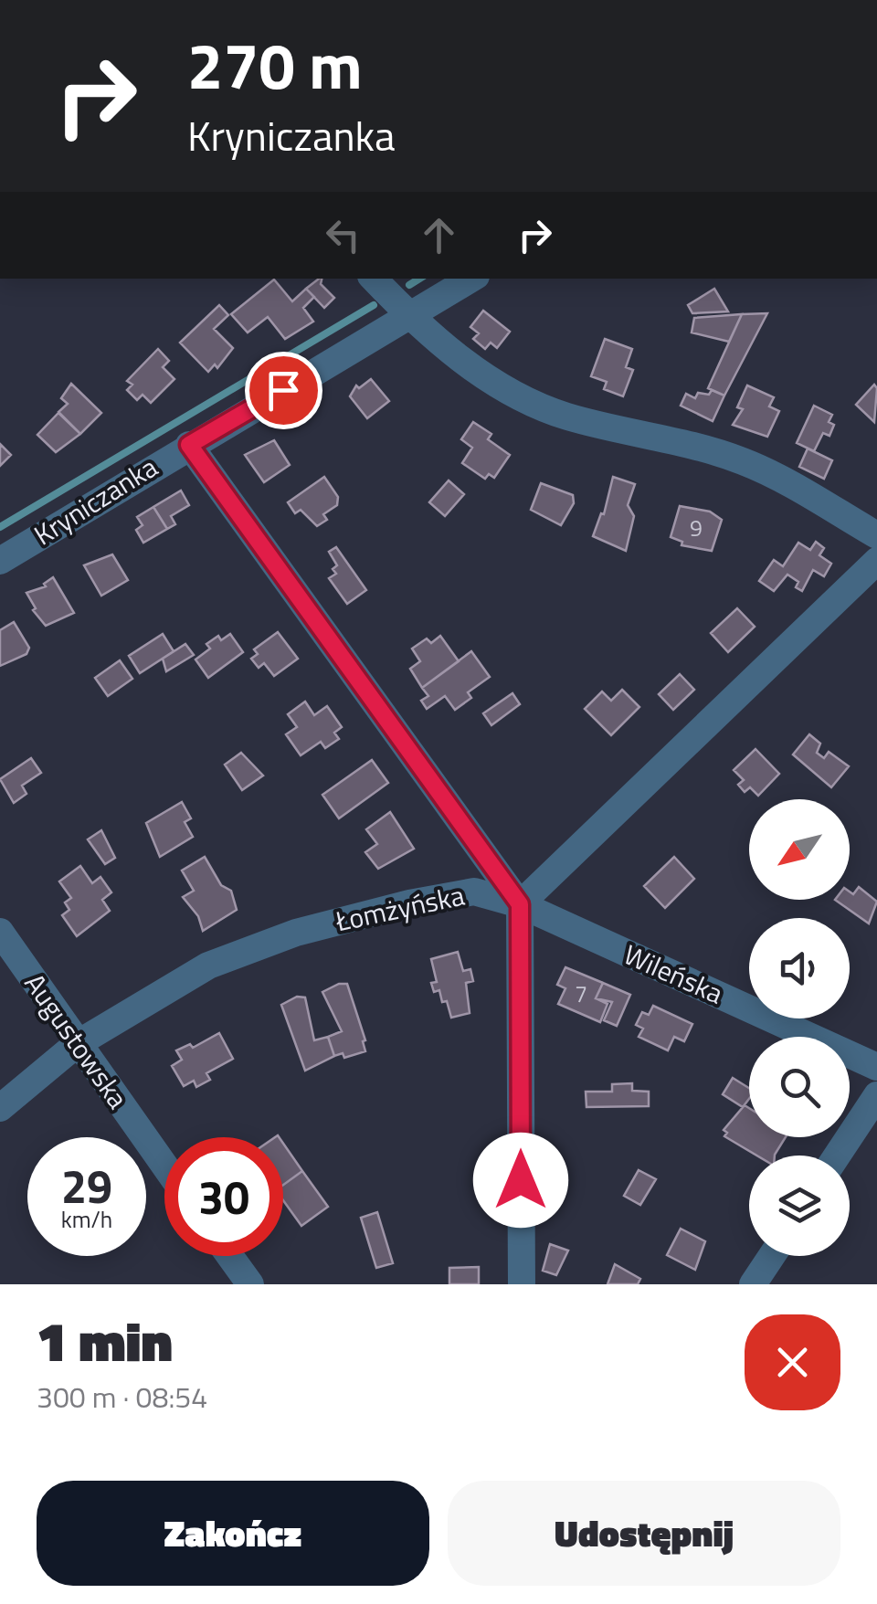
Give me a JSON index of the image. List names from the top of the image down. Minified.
{"streets":{"street":["Kryniczanka","Łomżyńska","Wileńska","Augustowska"]},"crossings":[["Łomżyńska","Wileńska"],["Łomżyńska","Augustowska"]],"house_numbers":["9","7"],"north":"bottom left","page":{"turn":["270 m","Kryniczanka"],"speed":"29 km/h","limit":"30","heading":["1 min","300 m · 08:54"],"buttons":["Zakończ","Udostępnij"]}}
